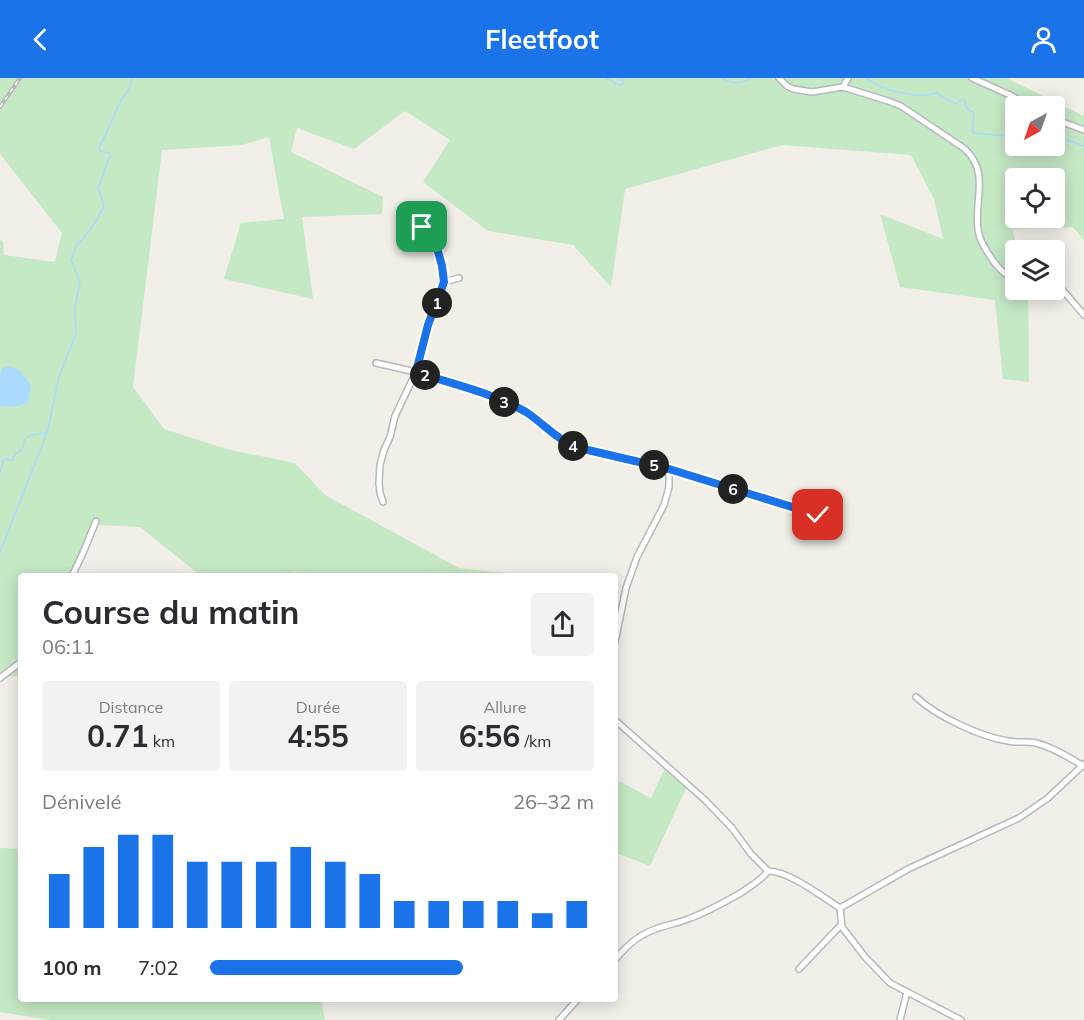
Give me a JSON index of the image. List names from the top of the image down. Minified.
{"north":"bottom left","page":{"header":"Fleetfoot","pins":["1","2","3","4","5","6"],"heading":["Course du matin","06:11"],"stats":[["Distance","0.71 km"],["Durée","4:55"],["Allure","6:56 /km"]],"chart":["Dénivelé","26–32 m"],"list":[{"name":"100 m","note":"7:02"}]}}
